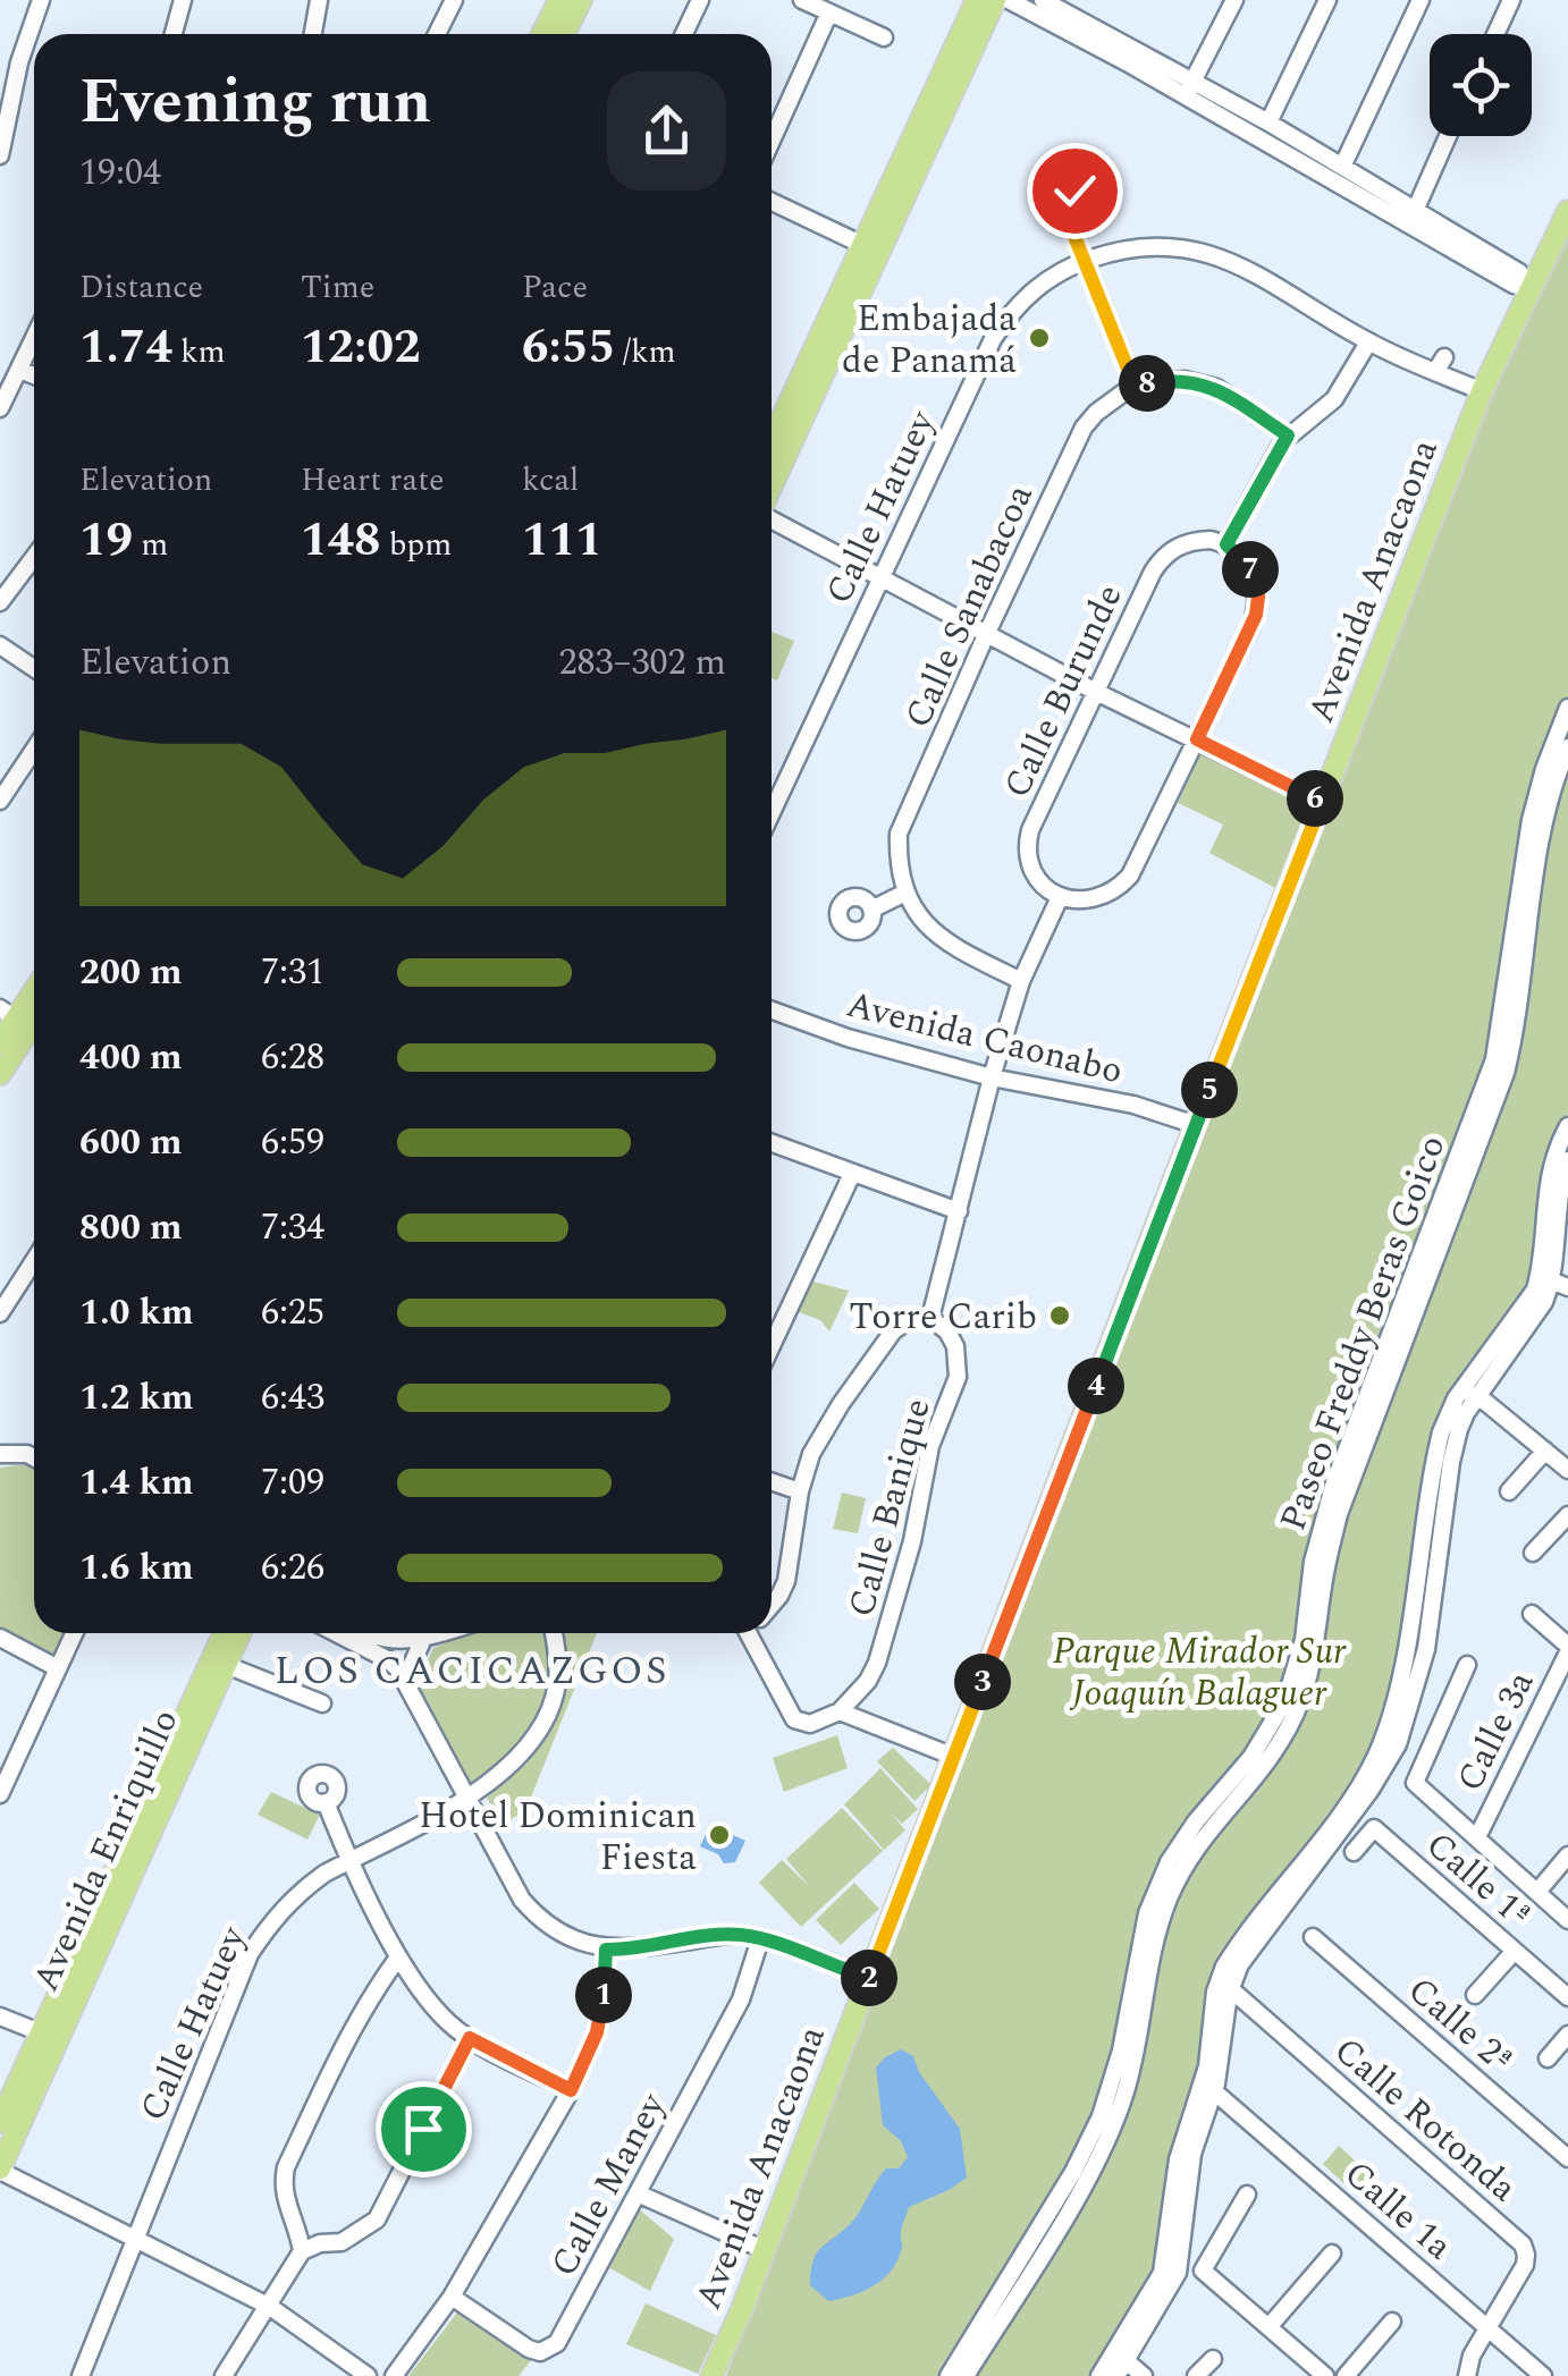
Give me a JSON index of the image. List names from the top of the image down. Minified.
{"streets":{"main road":["Avenida Anacaona","Avenida Enriquillo"],"street":["Calle Hatuey","Calle Sanabacoa","Calle Burunde","Avenida Caonabo","Paseo Freddy Beras Goico","Calle Banique","Calle 3a","Calle 1ª","Calle 2ª","Calle Rotonda","Calle Maney","Calle 1a"]},"crossings":[["Calle Hatuey","Avenida Anacaona"],["Avenida Anacaona","Avenida Caonabo"],["Calle Rotonda","Calle 1a"]],"districts":["LOS CACICAZGOS"],"parks":["Parque Mirador Sur Joaquín Balaguer"],"places":["Embajada de Panamá","Torre Carib","Hotel Dominican Fiesta"],"page":{"heading":["Evening run","19:04"],"stats":[["Distance","1.74 km"],["Time","12:02"],["Pace","6:55 /km"],["Elevation","19 m"],["Heart rate","148 bpm"],["kcal","111"]],"pins":["8","7","6","5","4","3","2","1"],"chart":["Elevation","283–302 m"],"list":[{"name":"200 m","note":"7:31"},{"name":"400 m","note":"6:28"},{"name":"600 m","note":"6:59"},{"name":"800 m","note":"7:34"},{"name":"1.0 km","note":"6:25"},{"name":"1.2 km","note":"6:43"},{"name":"1.4 km","note":"7:09"},{"name":"1.6 km","note":"6:26"}]}}
